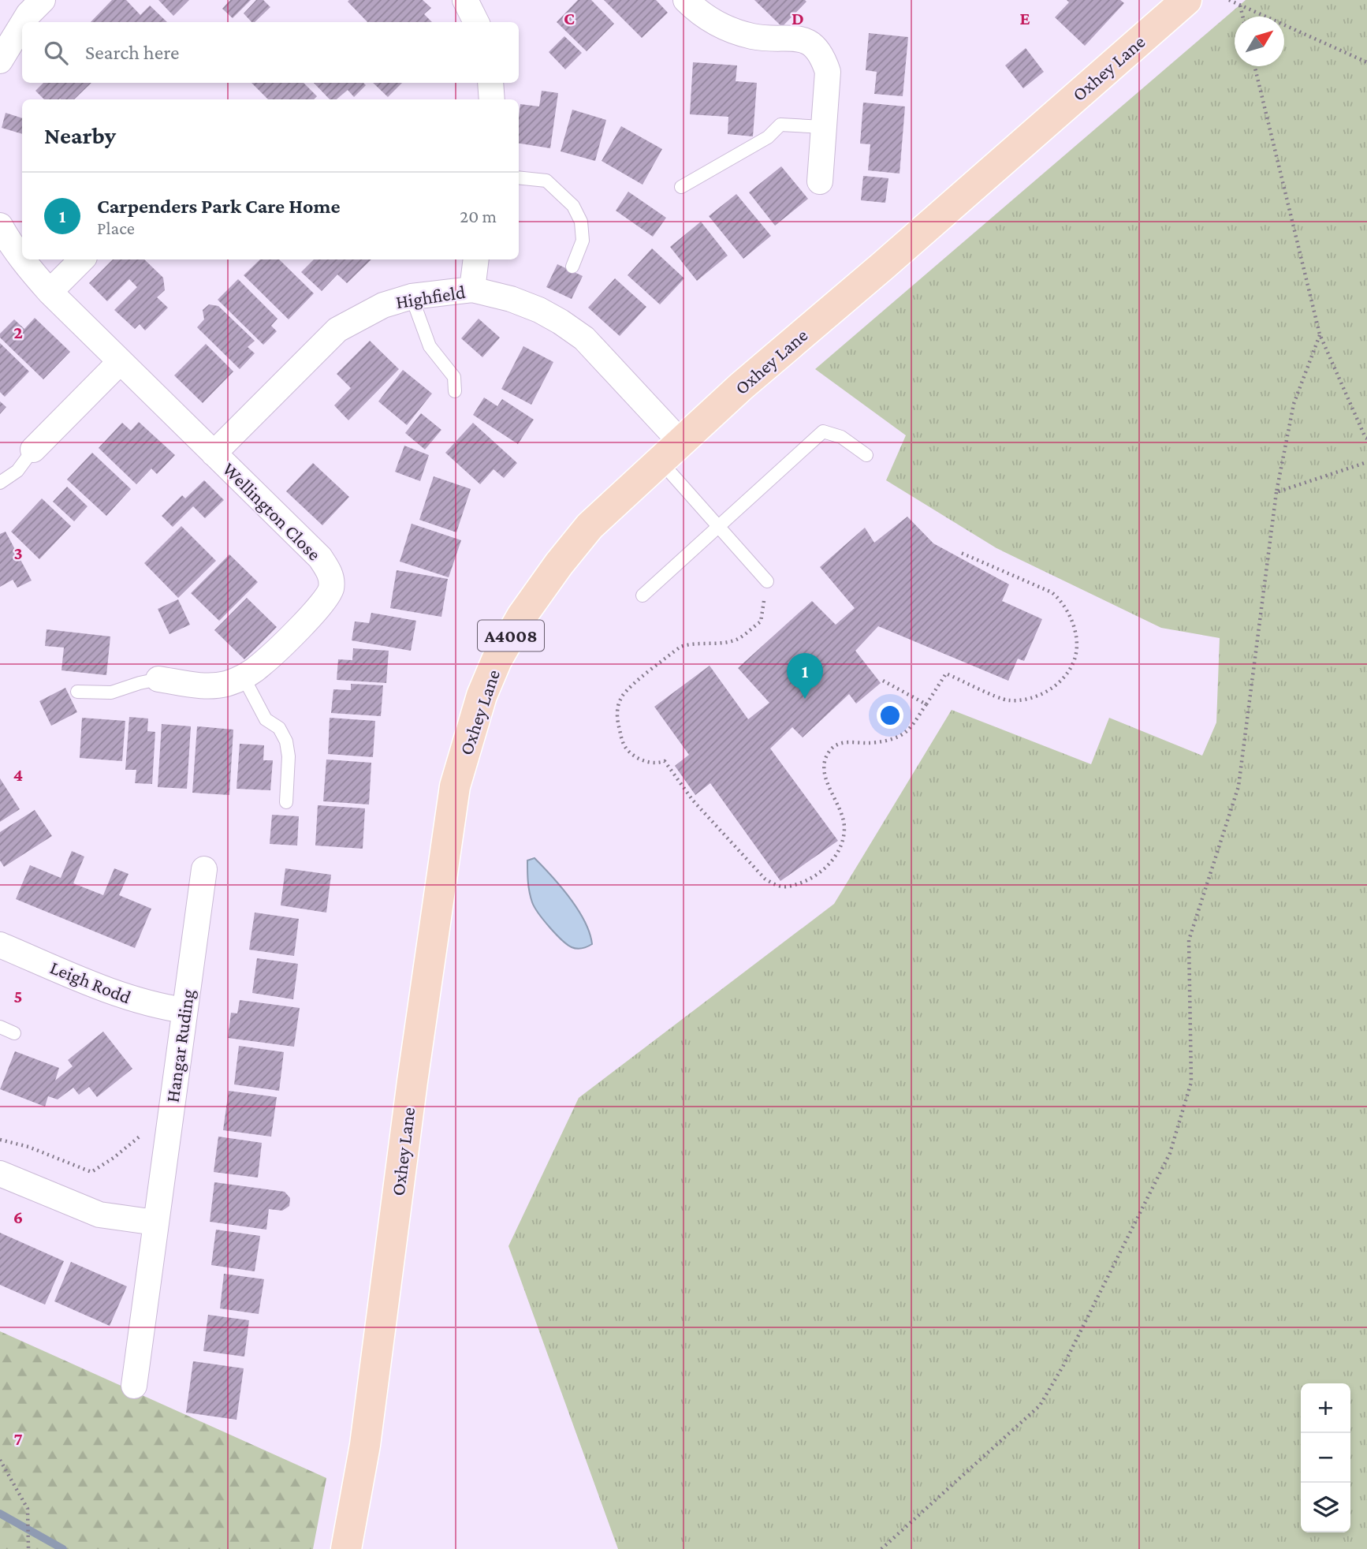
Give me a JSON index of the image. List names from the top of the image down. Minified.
{"streets":{"main road":["Oxhey Lane","A4008"],"street":["Highfield","Wellington Close","Leigh Rodd","Hangar Ruding"]},"crossings":[["Oxhey Lane","Highfield"],["Highfield","Wellington Close"],["Leigh Rodd","Hangar Ruding"]],"north":"top right","page":{"search":"Search here","heading":"Nearby","list":[{"mark":"1","name":"Carpenders Park Care Home","note":"Place","value":"20 m"}],"pins":"1","map_buttons":["+","−"]},"grid":{"columns":["C","D","E"],"rows":["2","3","4","5","6","7"]}}
